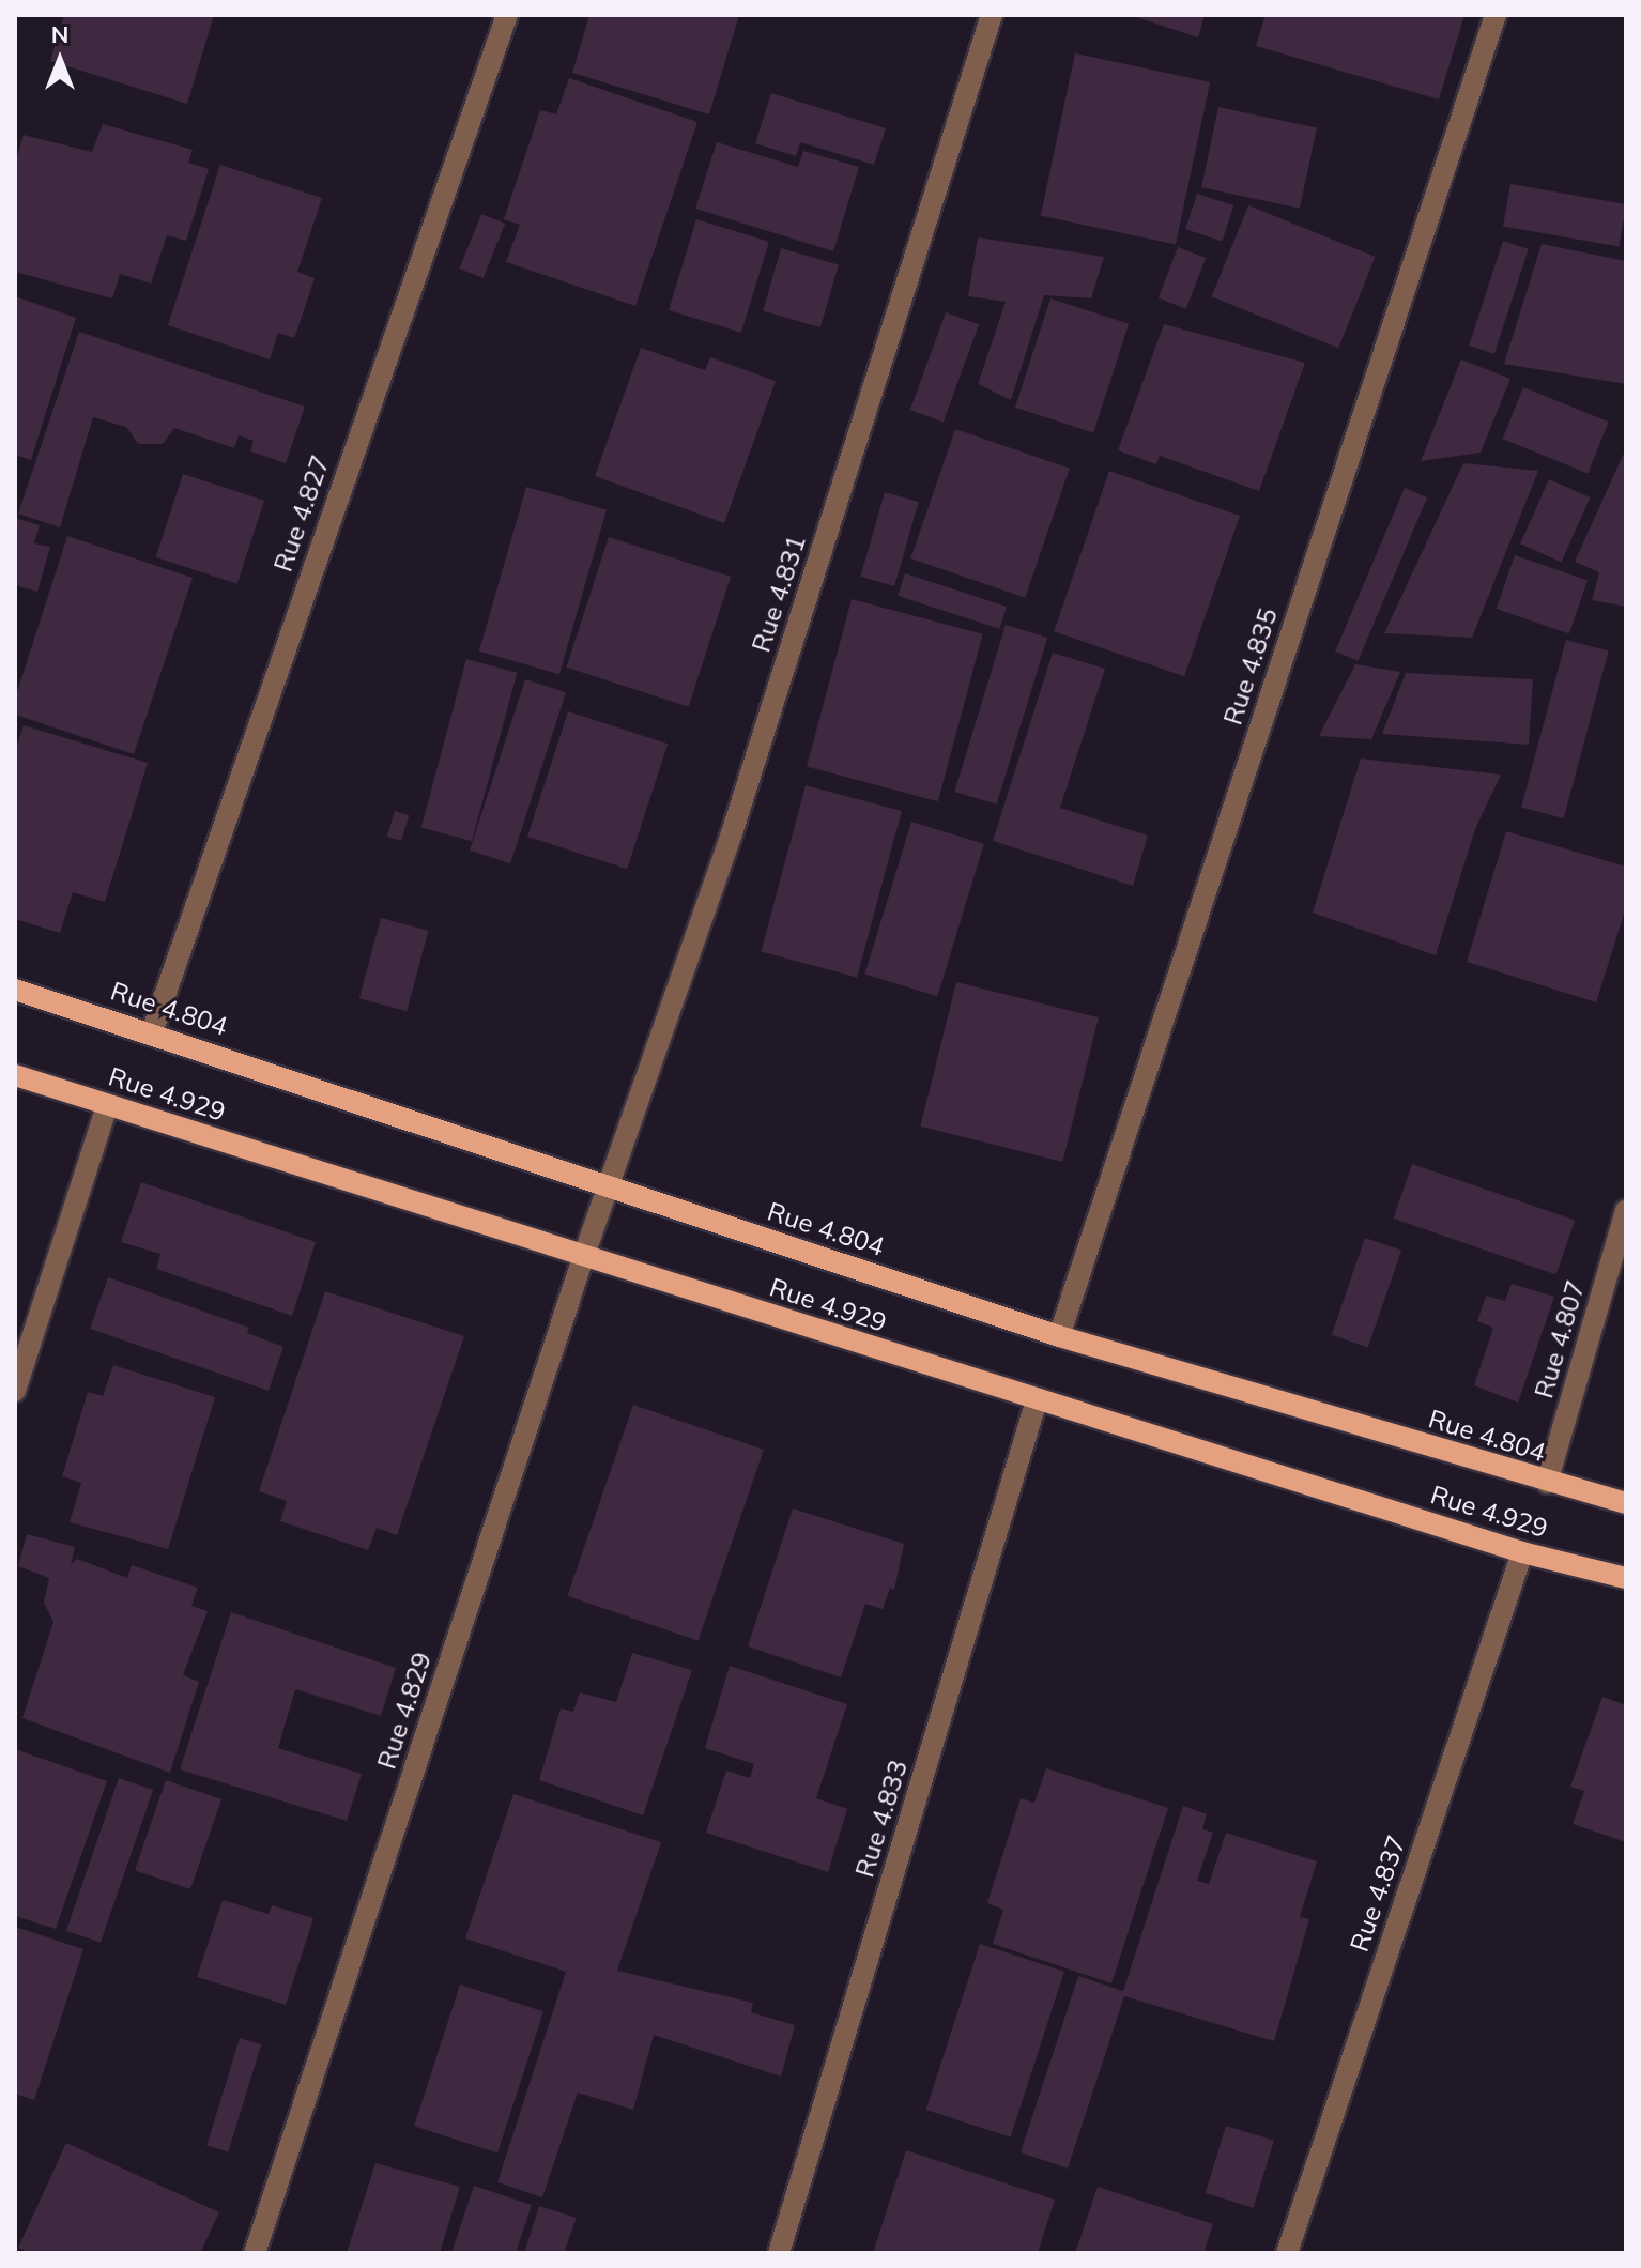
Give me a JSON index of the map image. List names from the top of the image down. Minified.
{"streets":{"main road":["Rue 4.804","Rue 4.929"],"street":["Rue 4.827","Rue 4.831","Rue 4.835","Rue 4.807","Rue 4.829","Rue 4.833","Rue 4.837"]},"crossings":[["Rue 4.827","Rue 4.804"],["Rue 4.831","Rue 4.804"],["Rue 4.831","Rue 4.829"],["Rue 4.835","Rue 4.804"],["Rue 4.804","Rue 4.807"],["Rue 4.804","Rue 4.829"],["Rue 4.929","Rue 4.829"],["Rue 4.929","Rue 4.833"],["Rue 4.929","Rue 4.837"]],"north":"top"}
